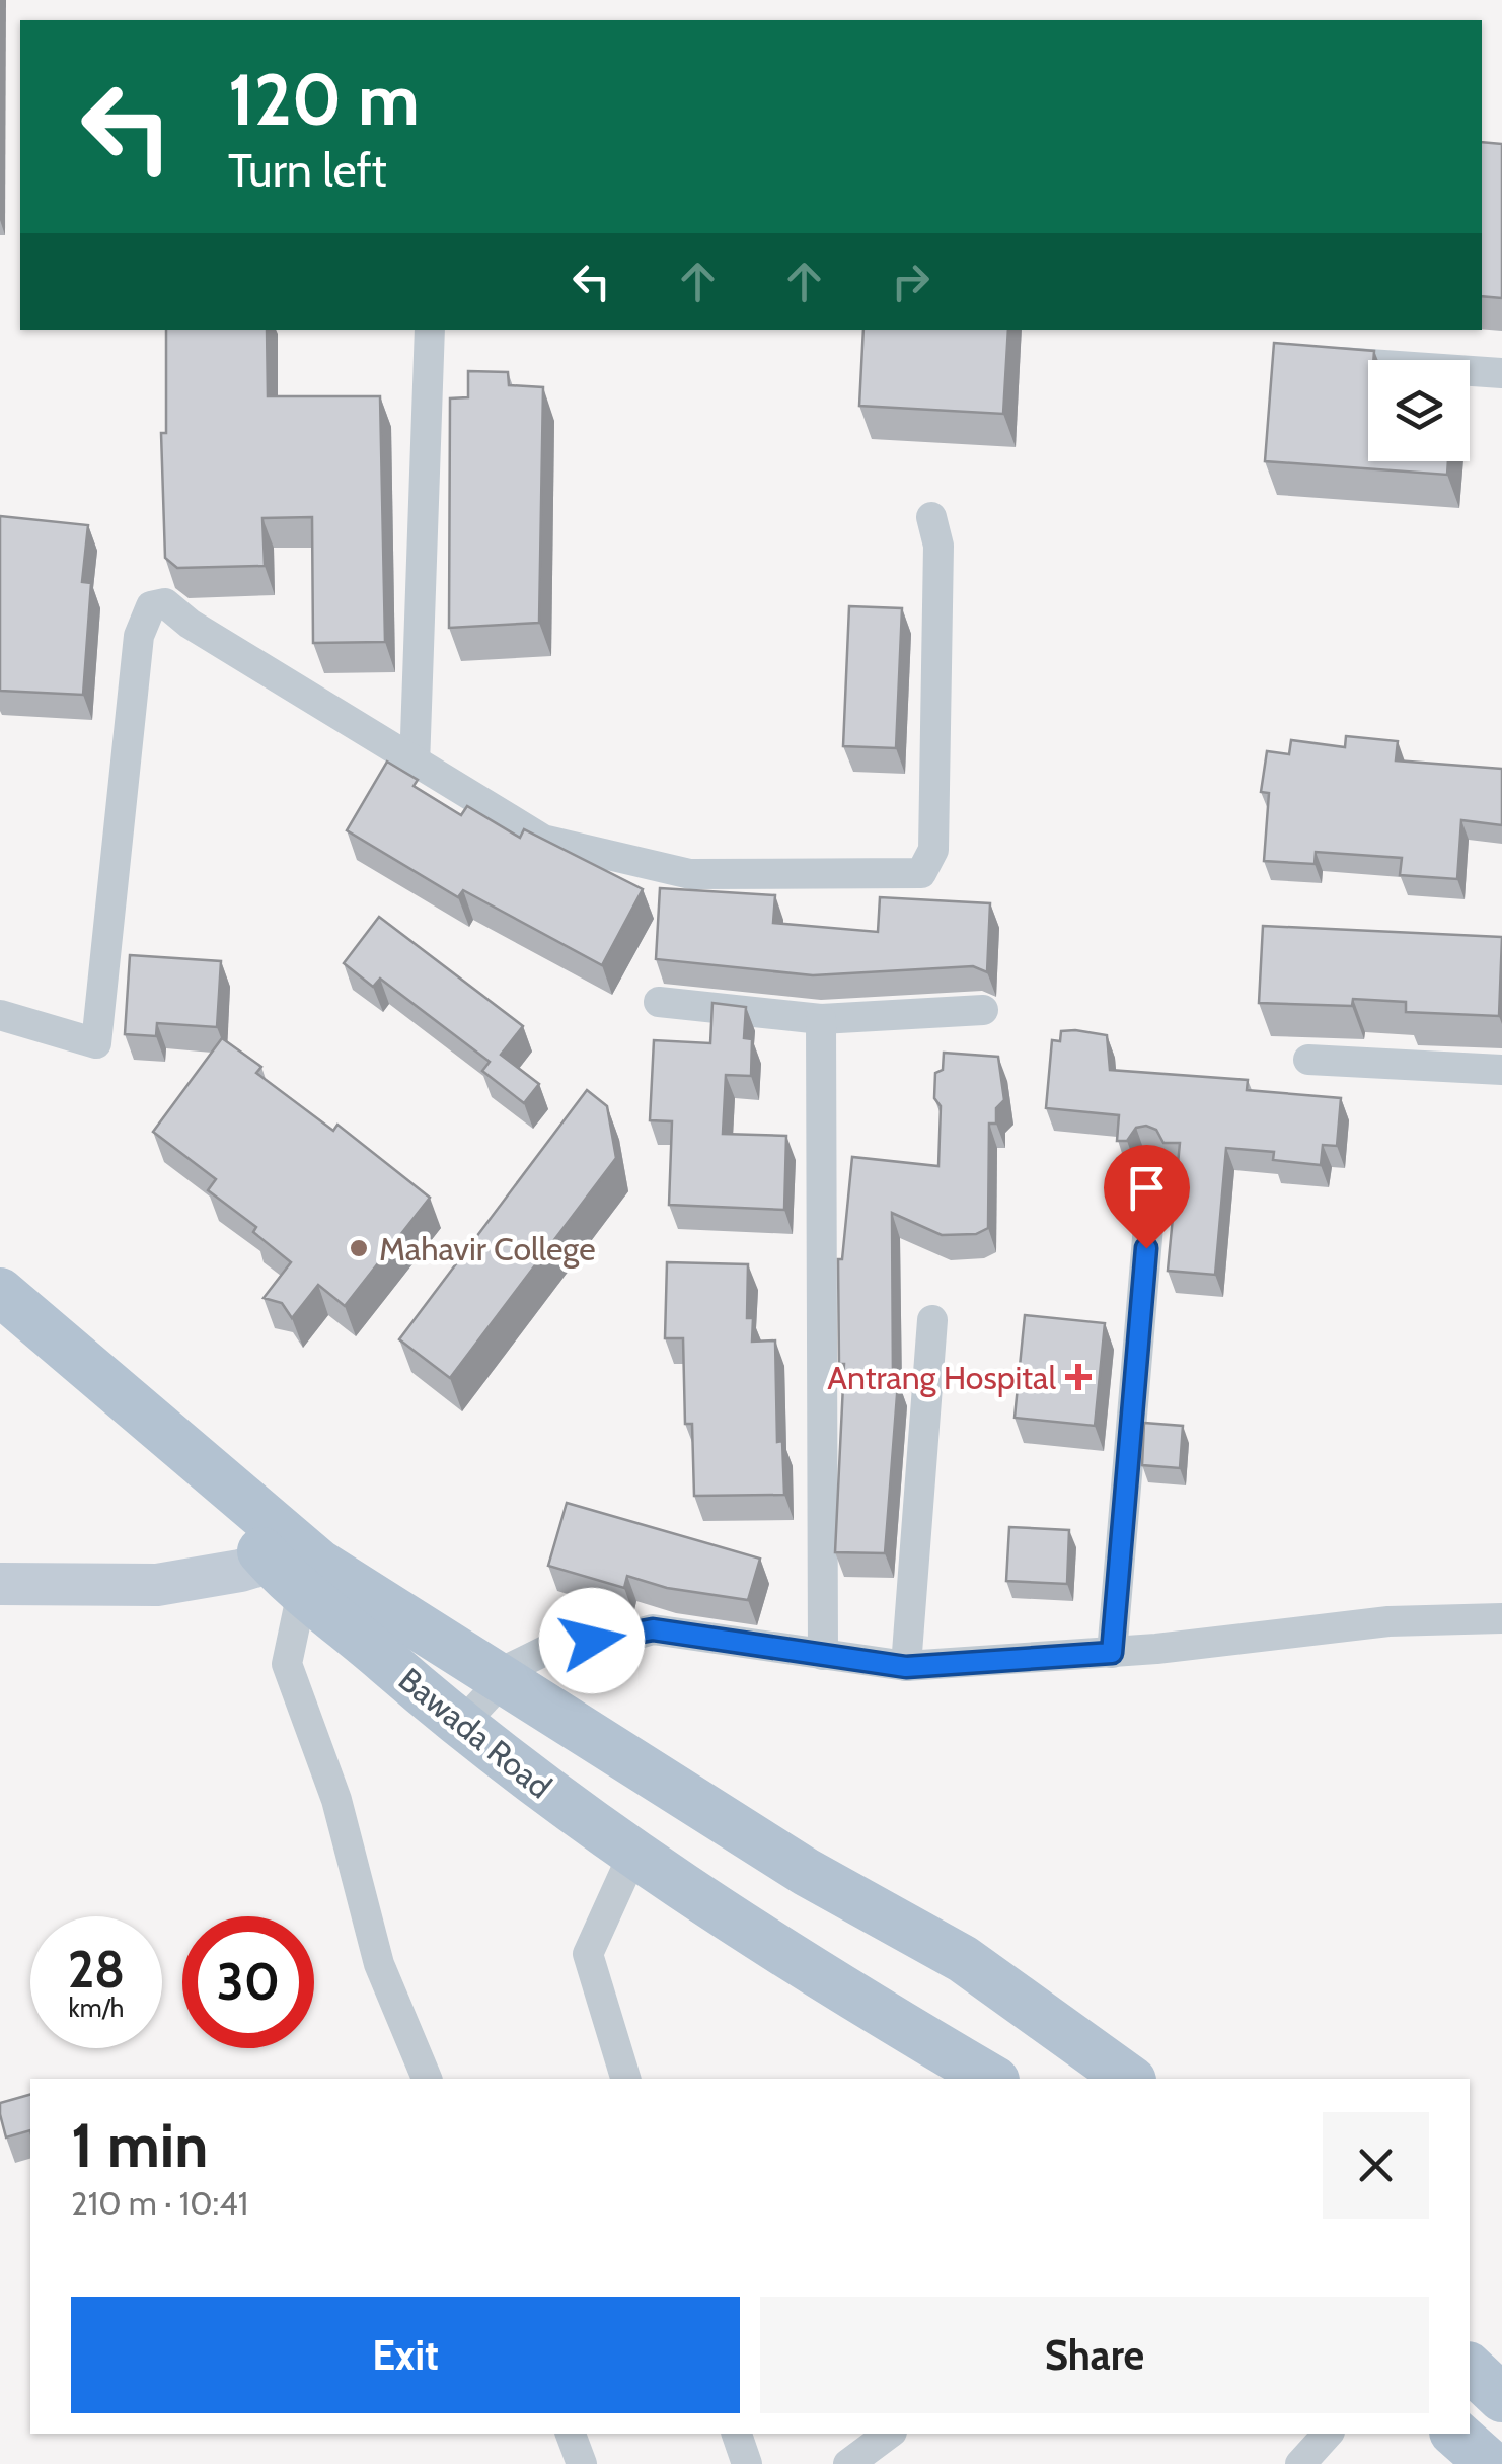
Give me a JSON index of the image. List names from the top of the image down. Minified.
{"streets":{"main road":["Bawada Road"]},"places":{"other":["Mahavir College"],"health":["Antrang Hospital"]},"page":{"turn":["120 m","Turn left"],"speed":"28 km/h","limit":"30","heading":["1 min","210 m · 10:41"],"buttons":["Exit","Share"]}}
